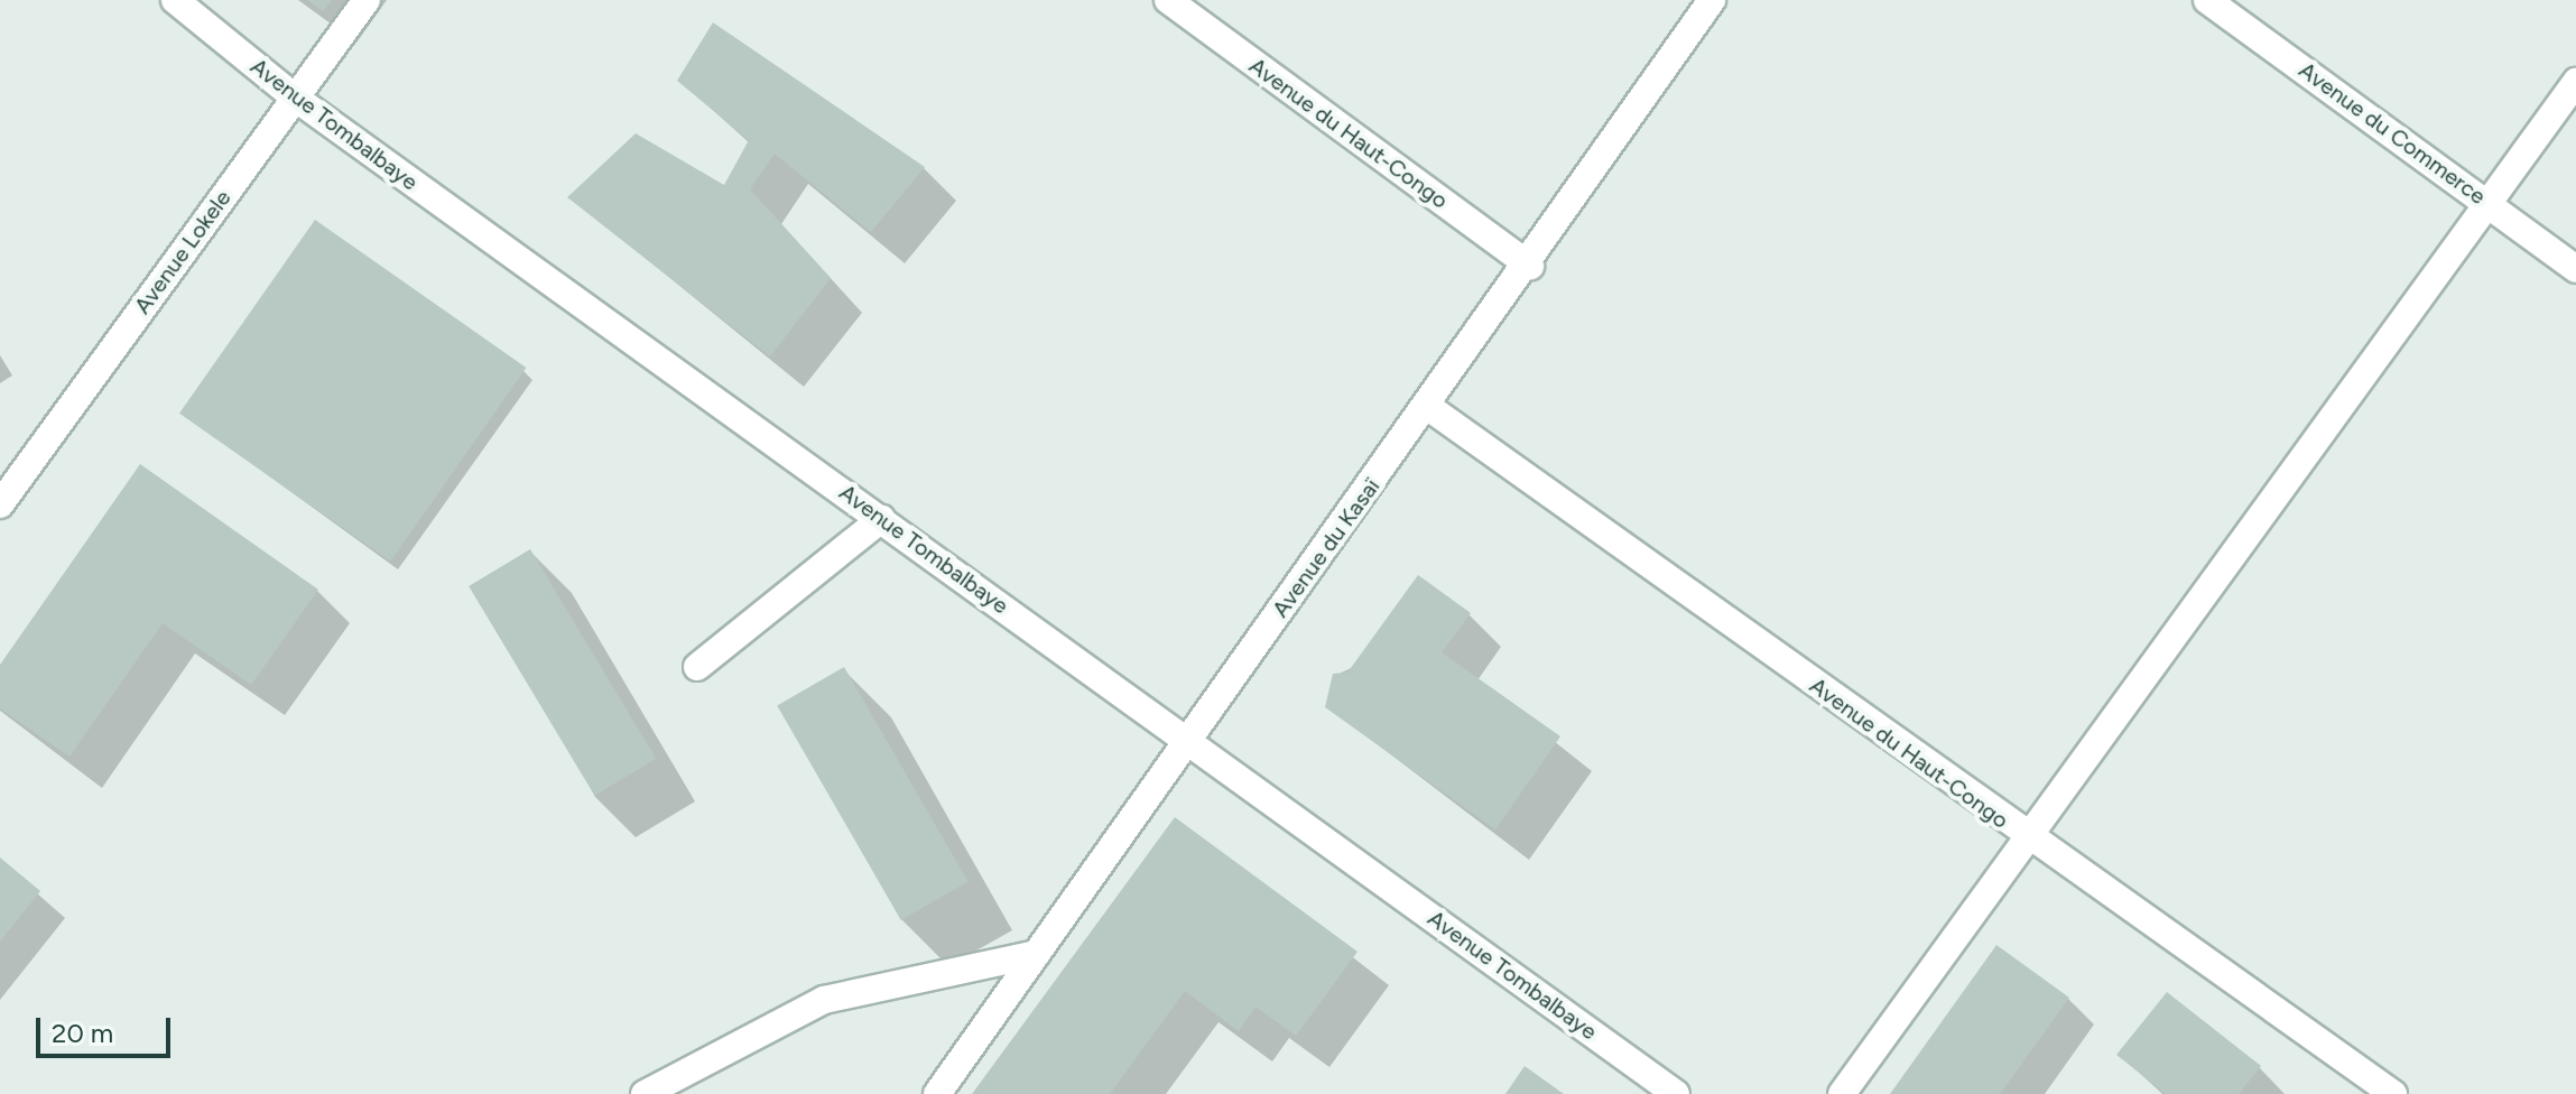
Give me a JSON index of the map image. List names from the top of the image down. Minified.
{"streets":{"street":["Avenue Tombalbaye","Avenue du Haut-Congo","Avenue du Commerce","Avenue Lokele","Avenue du Kasaï"]},"crossings":[["Avenue Tombalbaye","Avenue Lokele"],["Avenue Tombalbaye","Avenue du Kasaï"],["Avenue du Haut-Congo","Avenue du Kasaï"]],"scale_bar":"20 m"}
